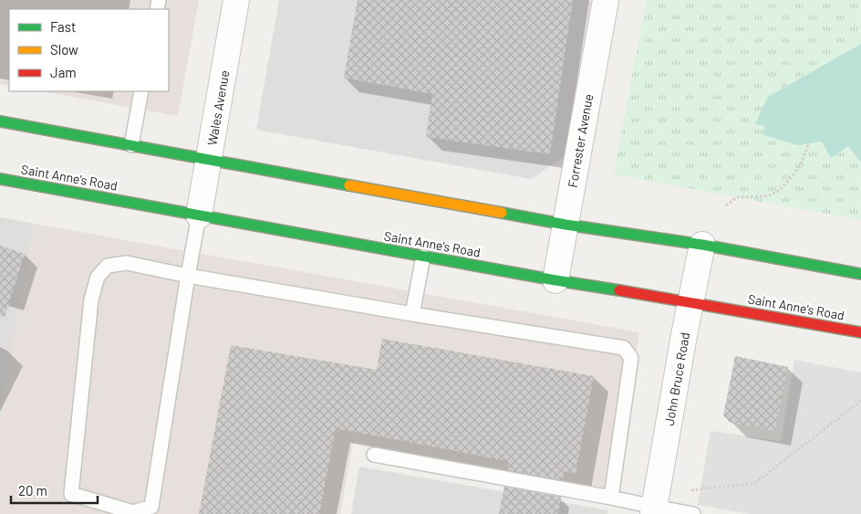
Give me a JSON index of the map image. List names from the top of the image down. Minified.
{"streets":{"main road":["Saint Anne's Road"],"street":["Wales Avenue","Forrester Avenue","John Bruce Road"]},"crossings":[["Wales Avenue","Saint Anne's Road"],["Forrester Avenue","Saint Anne's Road"],["Saint Anne's Road","John Bruce Road"]],"legend":["Fast","Slow","Jam"],"scale_bar":"20 m"}
